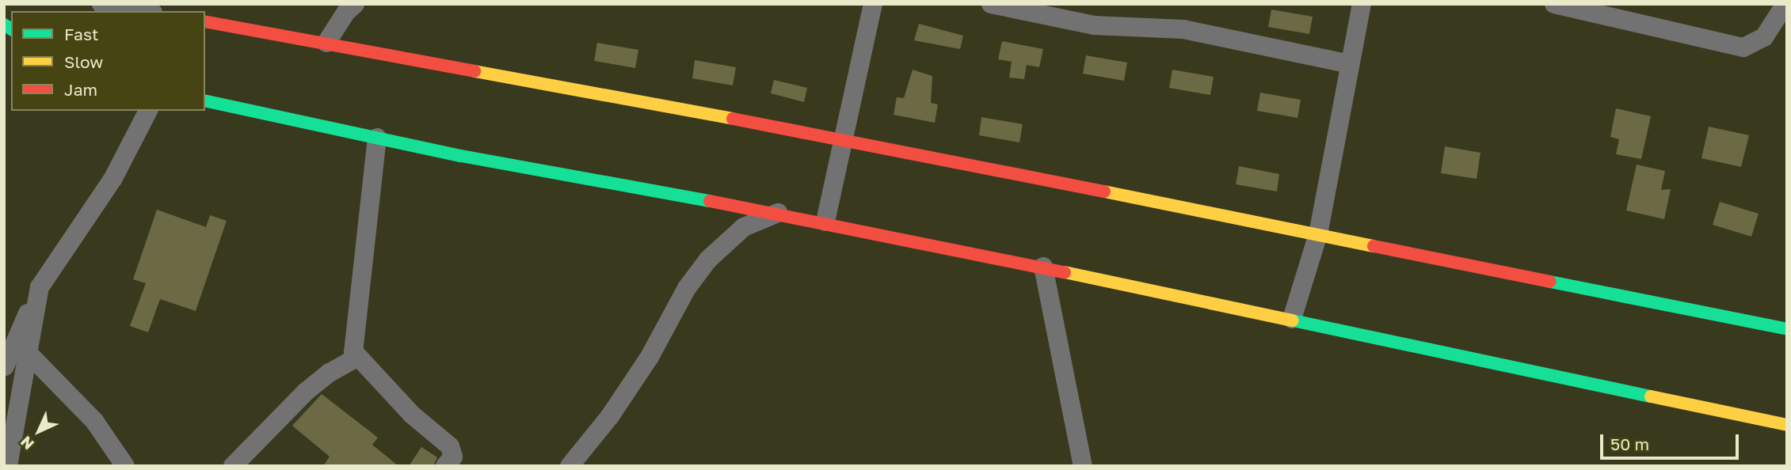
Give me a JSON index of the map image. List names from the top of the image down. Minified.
{"legend":["Fast","Slow","Jam"],"scale_bar":"50 m","north":"bottom left"}
